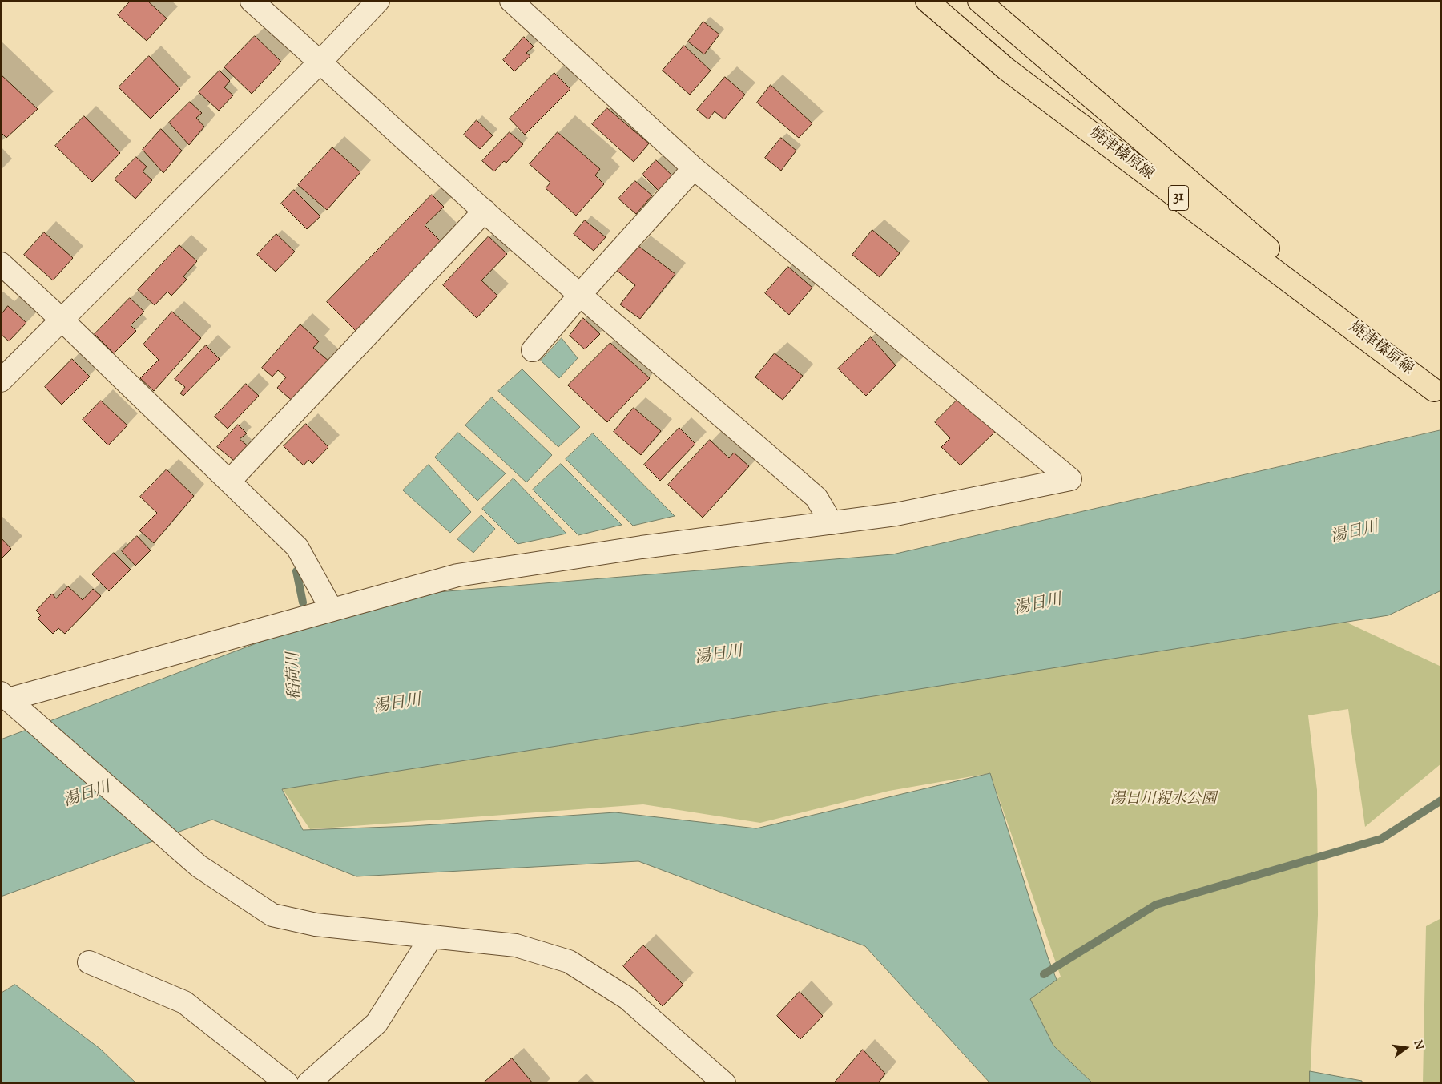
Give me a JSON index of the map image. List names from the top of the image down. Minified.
{"streets":{"main road":["焼津榛原線","31"]},"water":["湯日川","稻荷川"],"parks":["湯日川親水公園"],"north":"right"}
